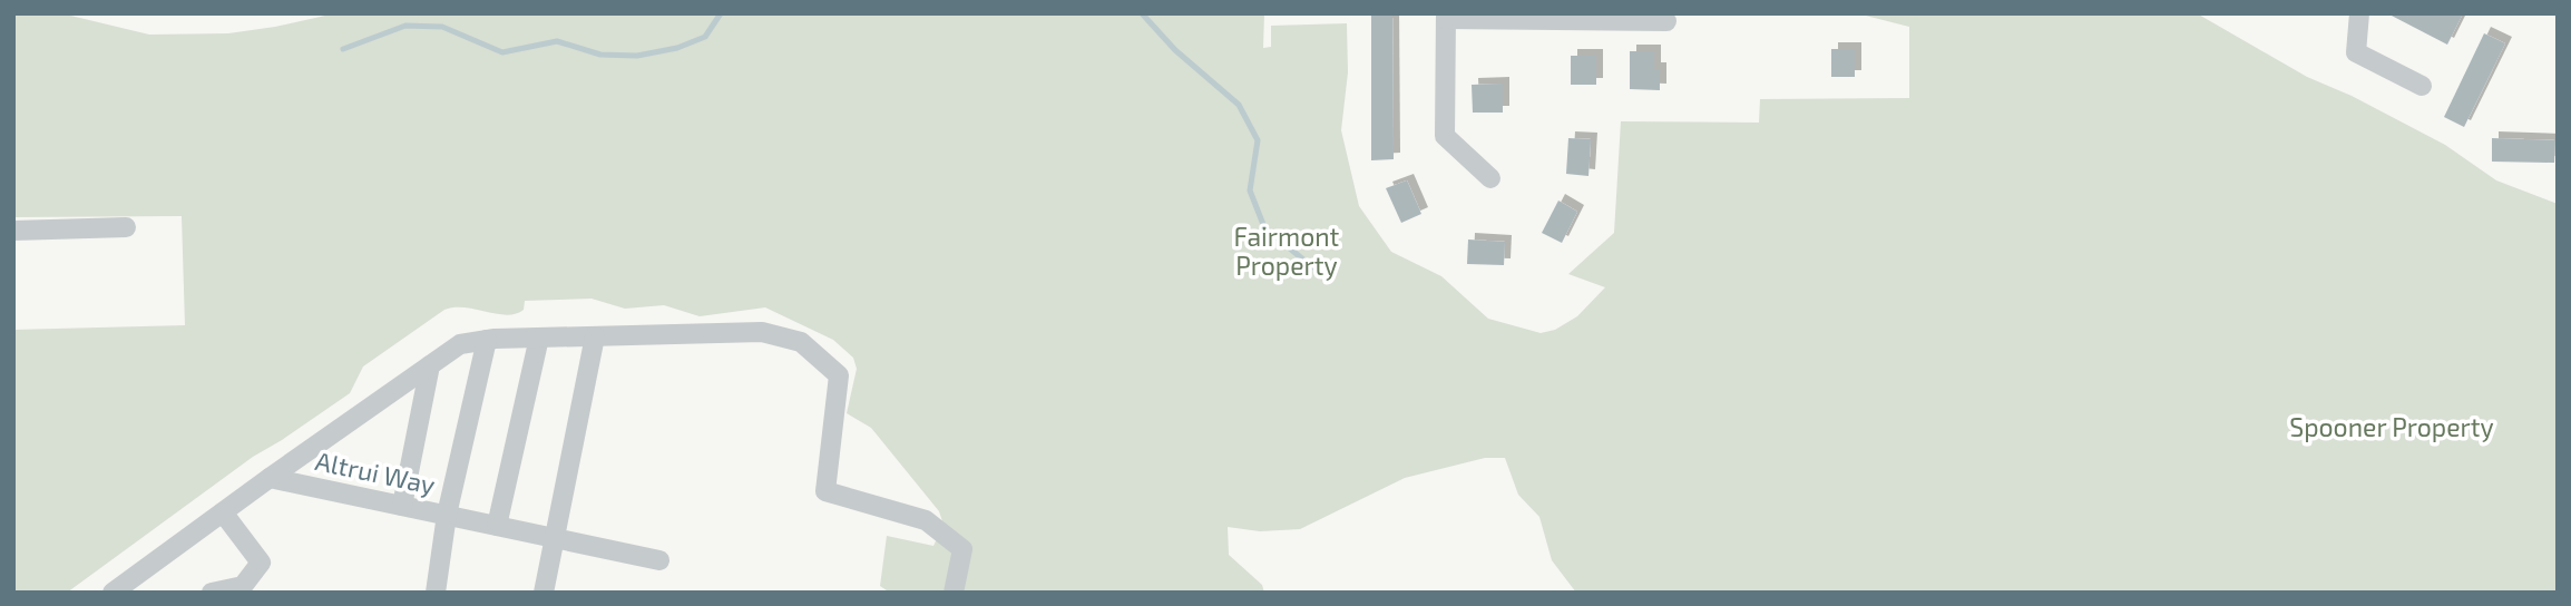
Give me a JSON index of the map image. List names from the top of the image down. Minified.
{"streets":{"street":["Altrui Way"]},"parks":["Fairmont Property","Spooner Property"]}
